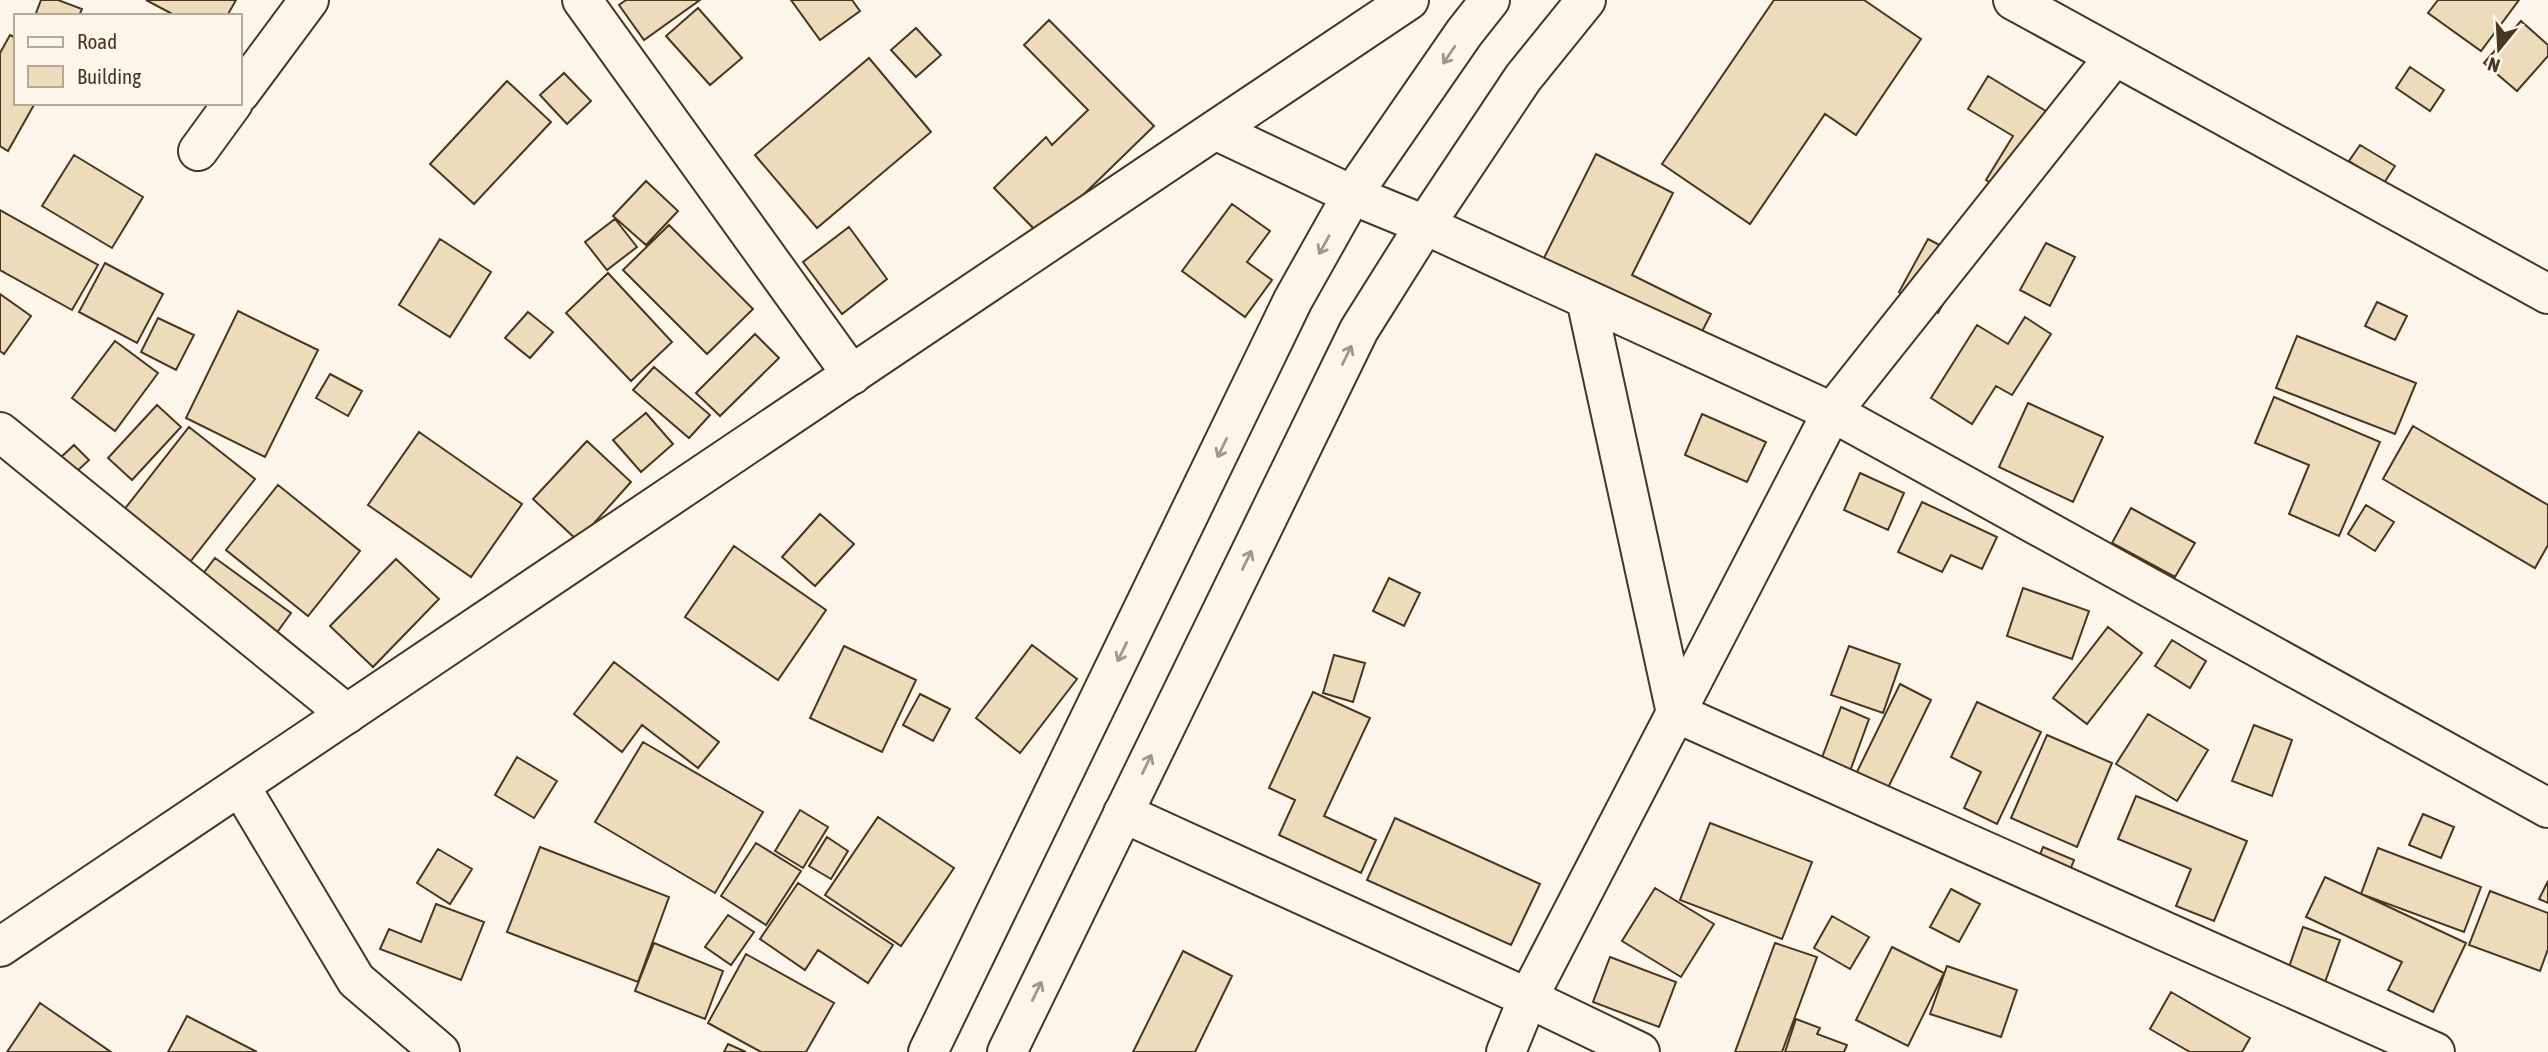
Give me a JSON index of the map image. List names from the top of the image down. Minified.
{"legend":["Road","Building"],"north":"bottom"}
